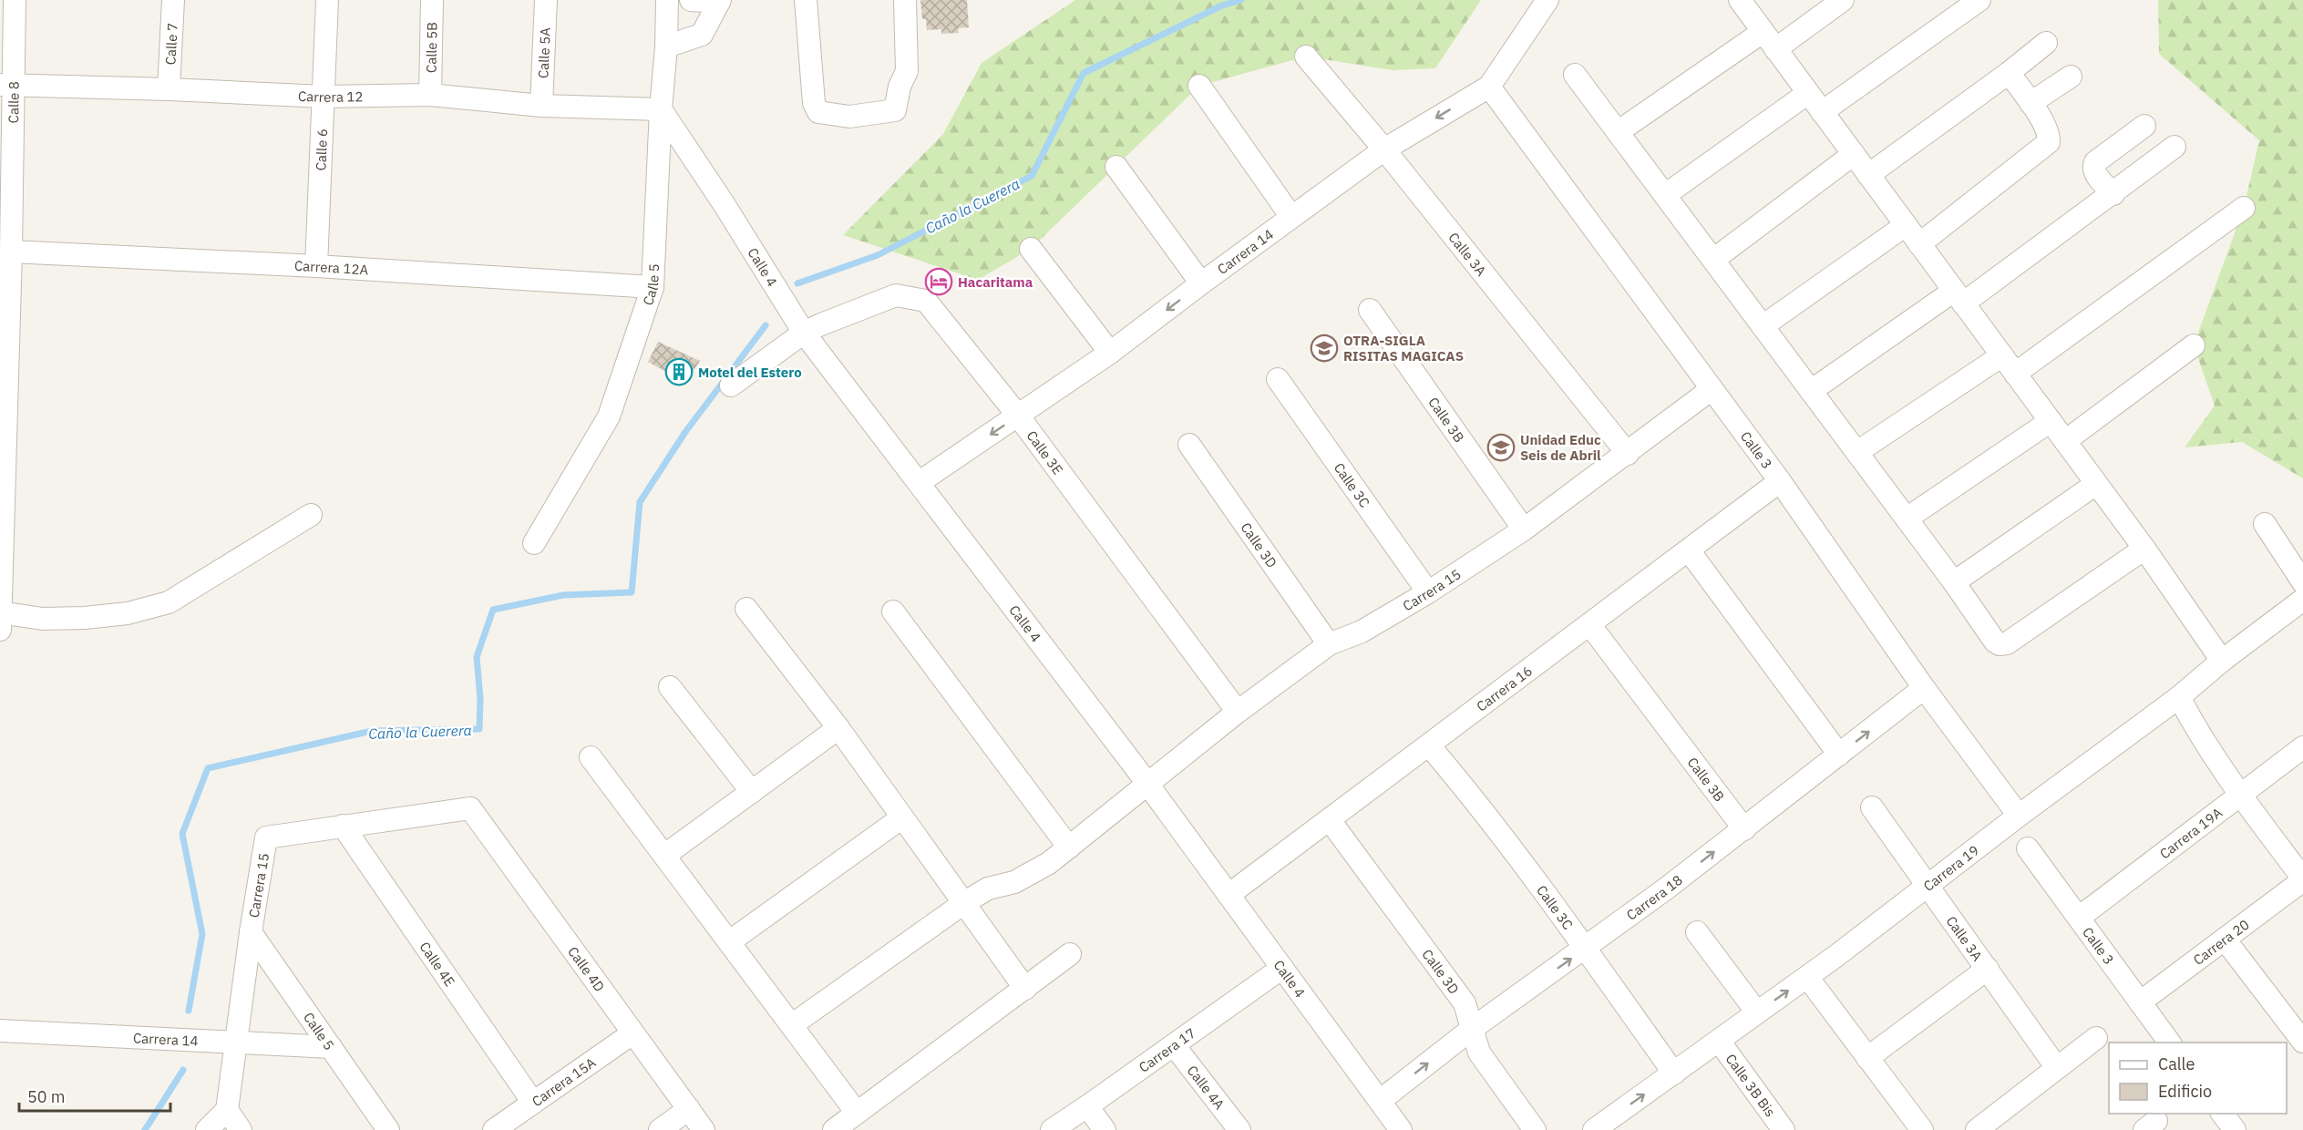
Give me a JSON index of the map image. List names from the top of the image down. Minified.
{"streets":{"street":["Calle 7","Calle 5B","Calle 5A","Carrera 12","Calle 8","Calle 6","Carrera 14","Calle 3A","Calle 4","Carrera 12A","Calle 5","Calle 3B","Calle 3","Calle 3E","Calle 3C","Calle 3D","Carrera 15","Carrera 16","Carrera 19A","Carrera 19","Carrera 18","Carrera 20","Calle 4E","Calle 4D","Carrera 17","Carrera 15A","Calle 3B Bis","Calle 4A"]},"crossings":[["Calle 7","Carrera 12"],["Calle 5B","Carrera 12"],["Calle 5A","Carrera 12"],["Carrera 12","Calle 8"],["Carrera 12","Calle 6"],["Carrera 12","Calle 4"],["Carrera 12","Calle 5"],["Calle 8","Carrera 12A"],["Calle 6","Carrera 12A"],["Carrera 14","Calle 3A"],["Carrera 14","Calle 4"],["Carrera 14","Calle 5"],["Carrera 14","Calle 3"],["Carrera 14","Calle 3E"],["Carrera 14","Carrera 15"],["Calle 3A","Carrera 15"],["Calle 3A","Carrera 19"],["Calle 4","Calle 5"],["Calle 4","Calle 3E"],["Calle 4","Carrera 15"],["Calle 4","Carrera 16"],["Calle 4","Carrera 18"],["Calle 4","Carrera 17"],["Carrera 12A","Calle 5"],["Calle 5","Carrera 15"],["Calle 3B","Carrera 15"],["Calle 3B","Carrera 16"],["Calle 3B","Carrera 18"],["Calle 3","Carrera 15"],["Calle 3","Carrera 16"],["Calle 3","Carrera 19A"],["Calle 3","Carrera 19"],["Calle 3","Carrera 18"],["Calle 3","Carrera 20"],["Calle 3E","Carrera 15"],["Calle 3C","Carrera 15"],["Calle 3C","Carrera 16"],["Calle 3C","Carrera 19"],["Calle 3C","Carrera 18"],["Calle 3D","Carrera 15"],["Calle 3D","Carrera 16"],["Calle 3D","Carrera 18"],["Carrera 15","Calle 4E"],["Carrera 15","Calle 4D"],["Carrera 19","Calle 3B Bis"],["Calle 4E","Carrera 15A"],["Calle 4D","Carrera 15A"],["Carrera 17","Calle 4A"]],"one_way":["Carrera 18"],"water":["Caño la Cuerera"],"places":{"hotel":["Hacaritama"],"school or university":["OTRA-SIGLA RISITAS MAGICAS","Unidad Educ Seis de Abril"],"building":["Motel del Estero"]},"legend":["Calle","Edificio"],"scale_bar":"50 m"}
